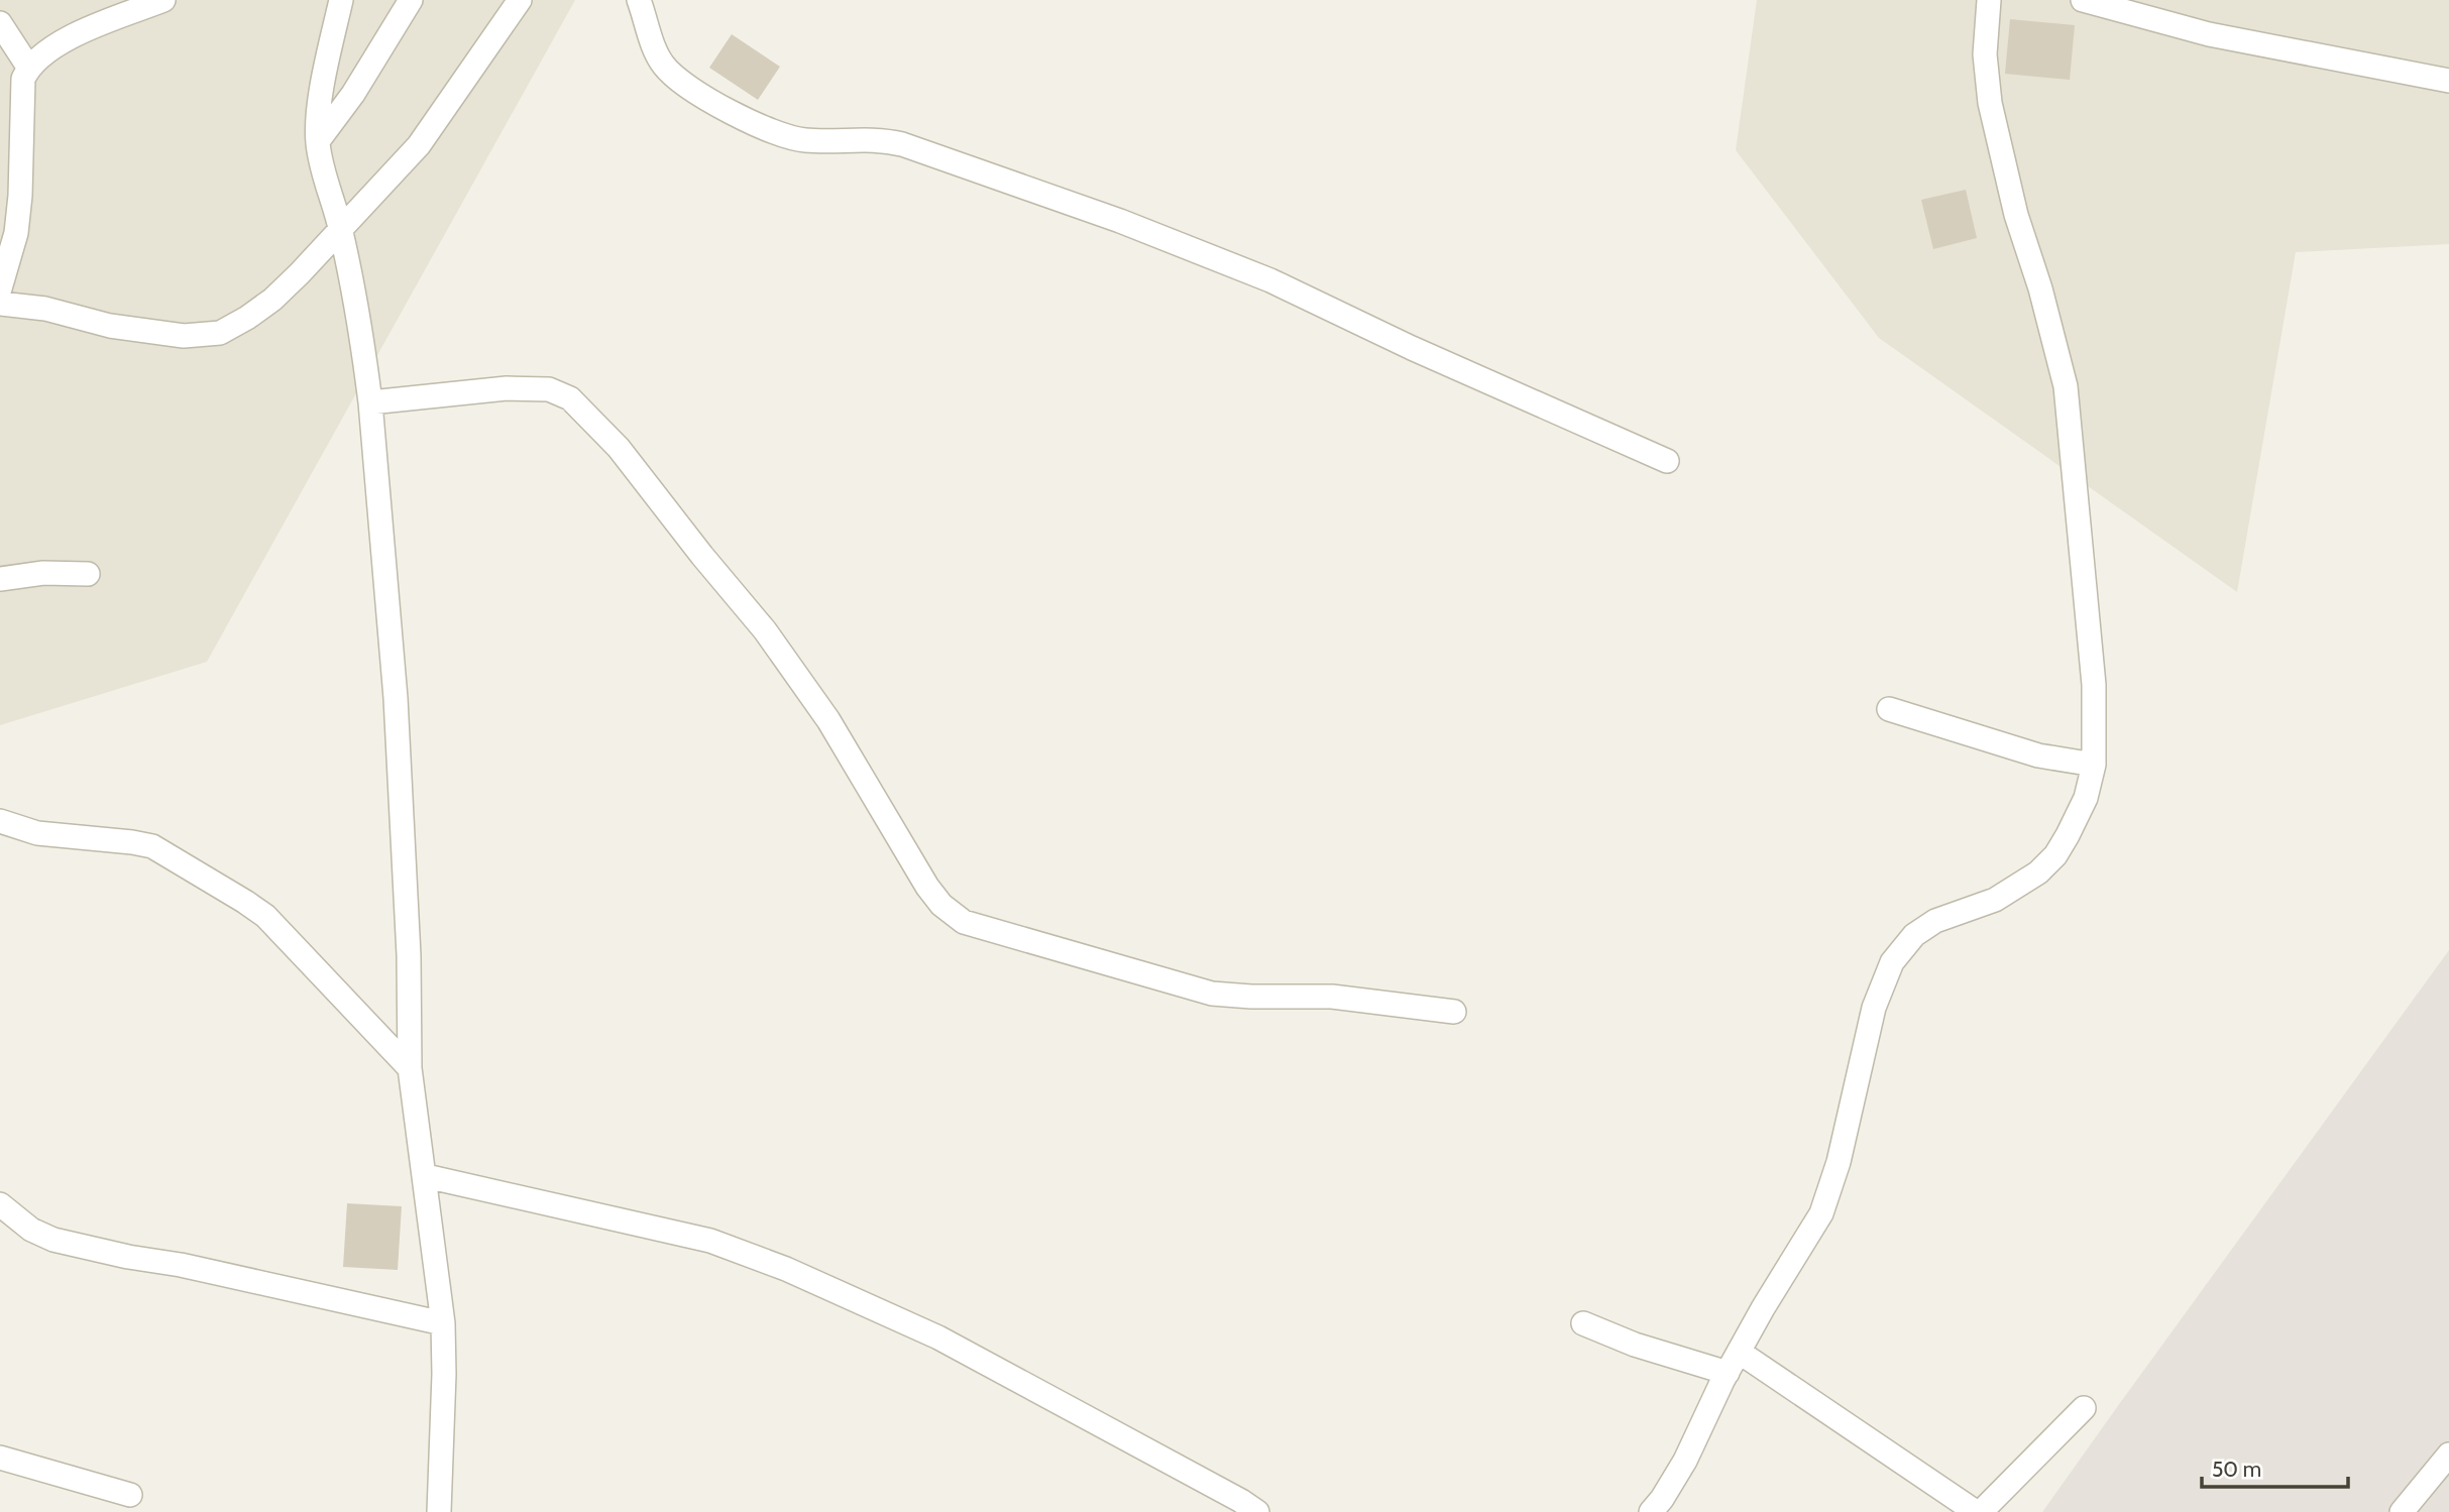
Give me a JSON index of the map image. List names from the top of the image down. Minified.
{"scale_bar":"50 m"}
